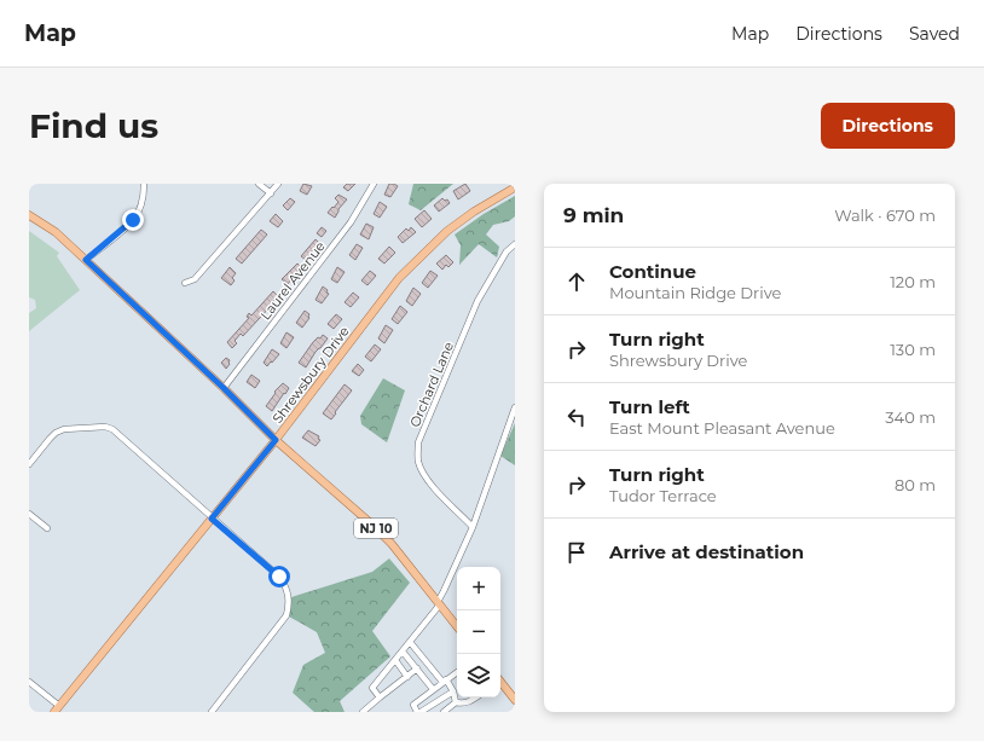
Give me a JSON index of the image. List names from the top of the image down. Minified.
{"streets":{"main road":["Shrewsbury Drive","NJ 10"],"street":["Laurel Avenue","Orchard Lane"]},"crossings":[["Laurel Avenue","NJ 10"],["Shrewsbury Drive","NJ 10"]],"page":{"header":"Map","nav":["Map","Directions","Saved"],"buttons":"Directions","title":"Find us","heading":["9 min","Walk · 670 m"],"list":[["Continue","Mountain Ridge Drive","120 m"],["Turn right","Shrewsbury Drive","130 m"],["Turn left","East Mount Pleasant Avenue","340 m"],["Turn right","Tudor Terrace","80 m"],"Arrive at destination"],"map_buttons":["+","−"]}}
